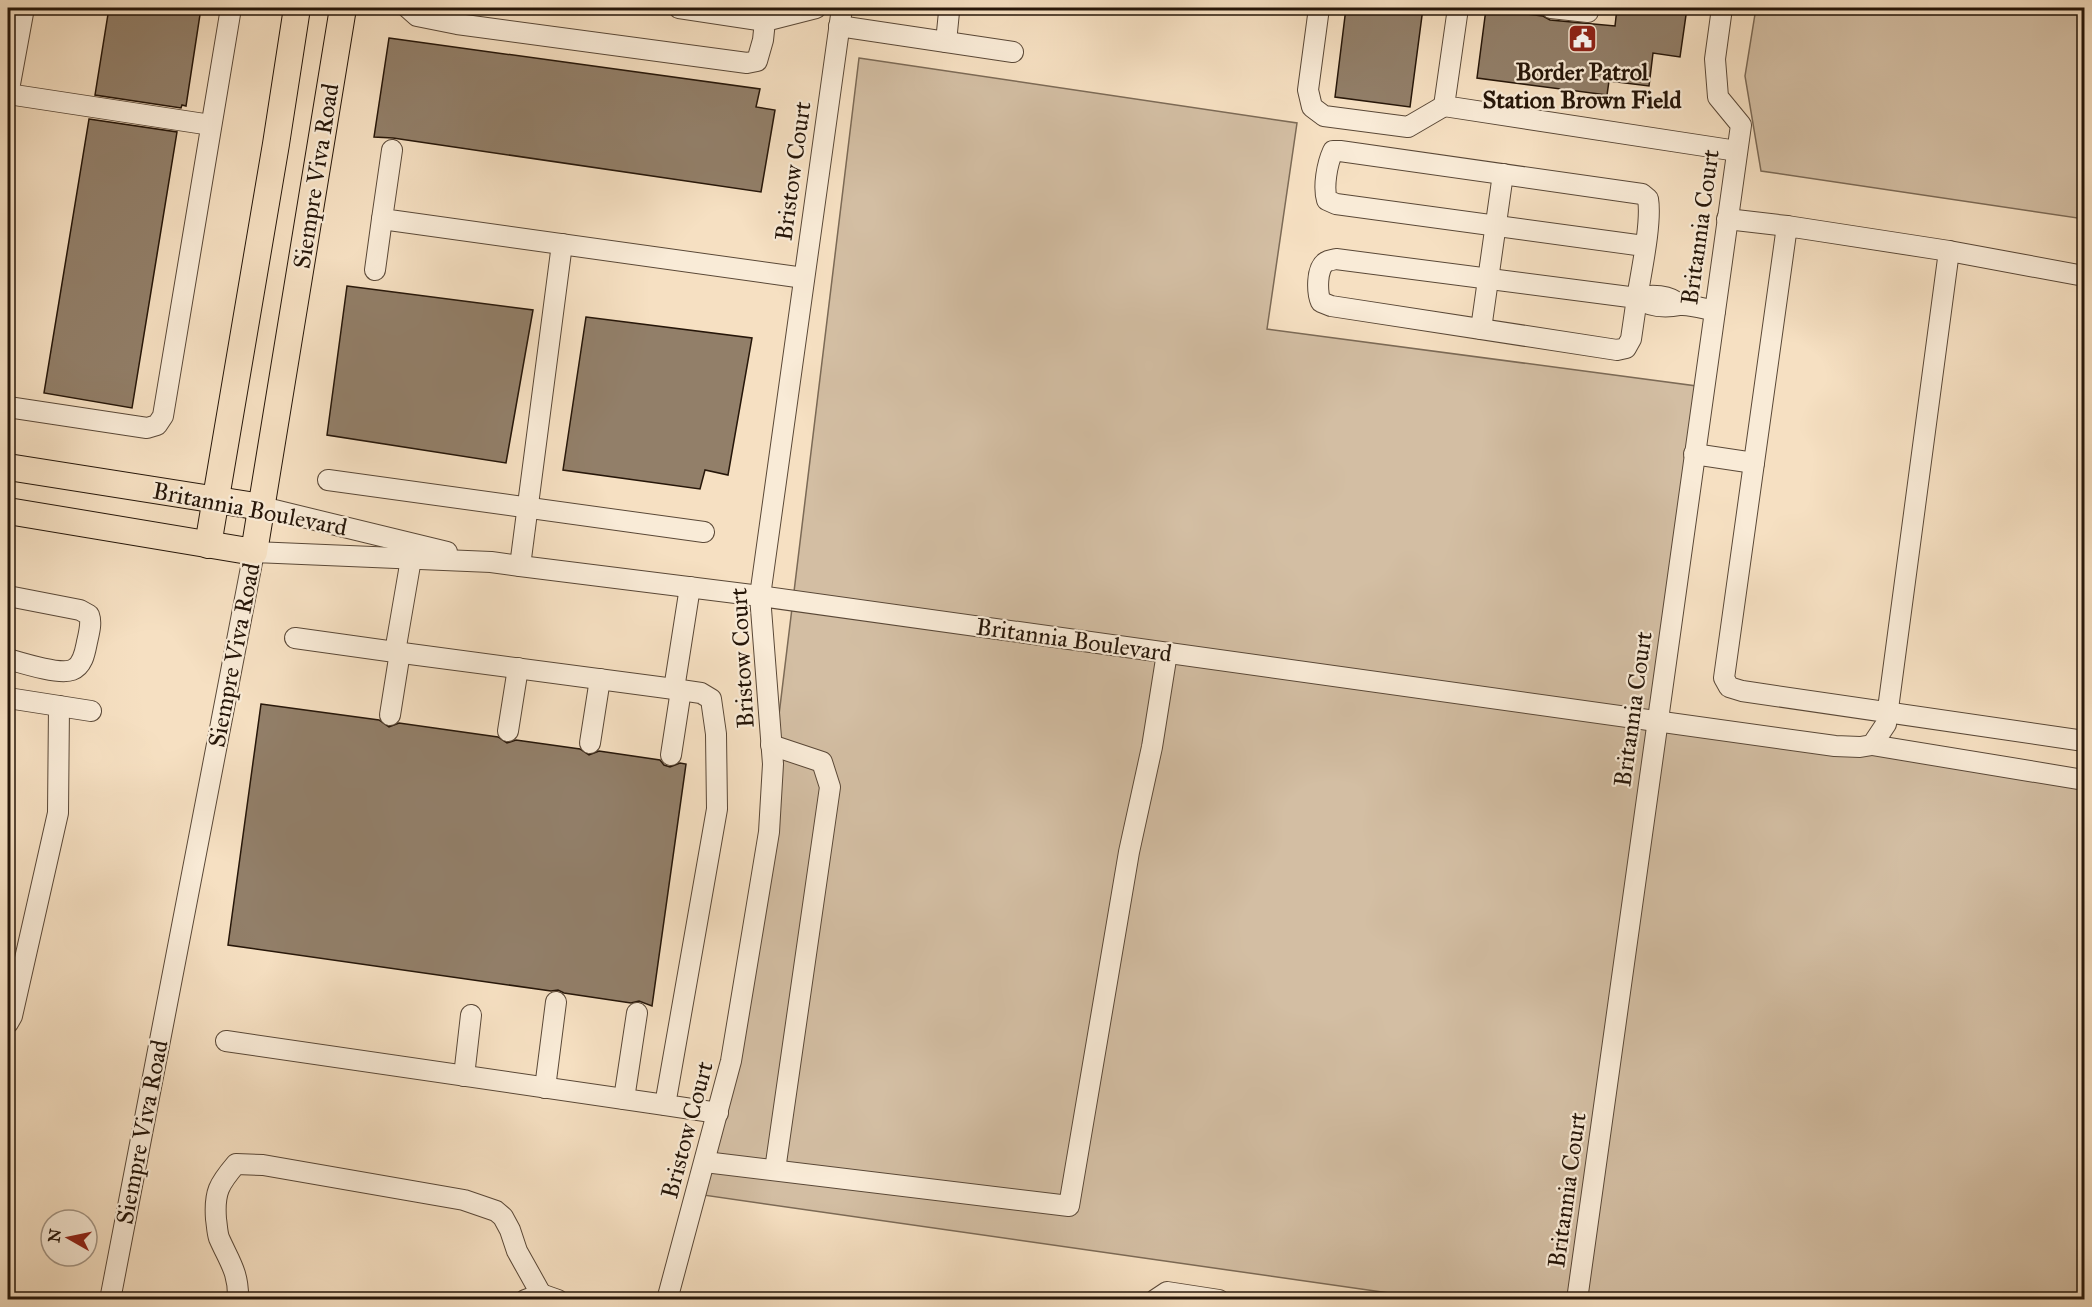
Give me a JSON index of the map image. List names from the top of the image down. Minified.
{"streets":{"main road":["Siempre Viva Road","Britannia Boulevard"],"street":["Bristow Court","Britannia Court"]},"crossings":[["Bristow Court","Britannia Boulevard"],["Siempre Viva Road","Britannia Boulevard"],["Britannia Court","Britannia Boulevard"]],"places":{"public building":["Border Patrol Station Brown Field"]},"north":"left"}
